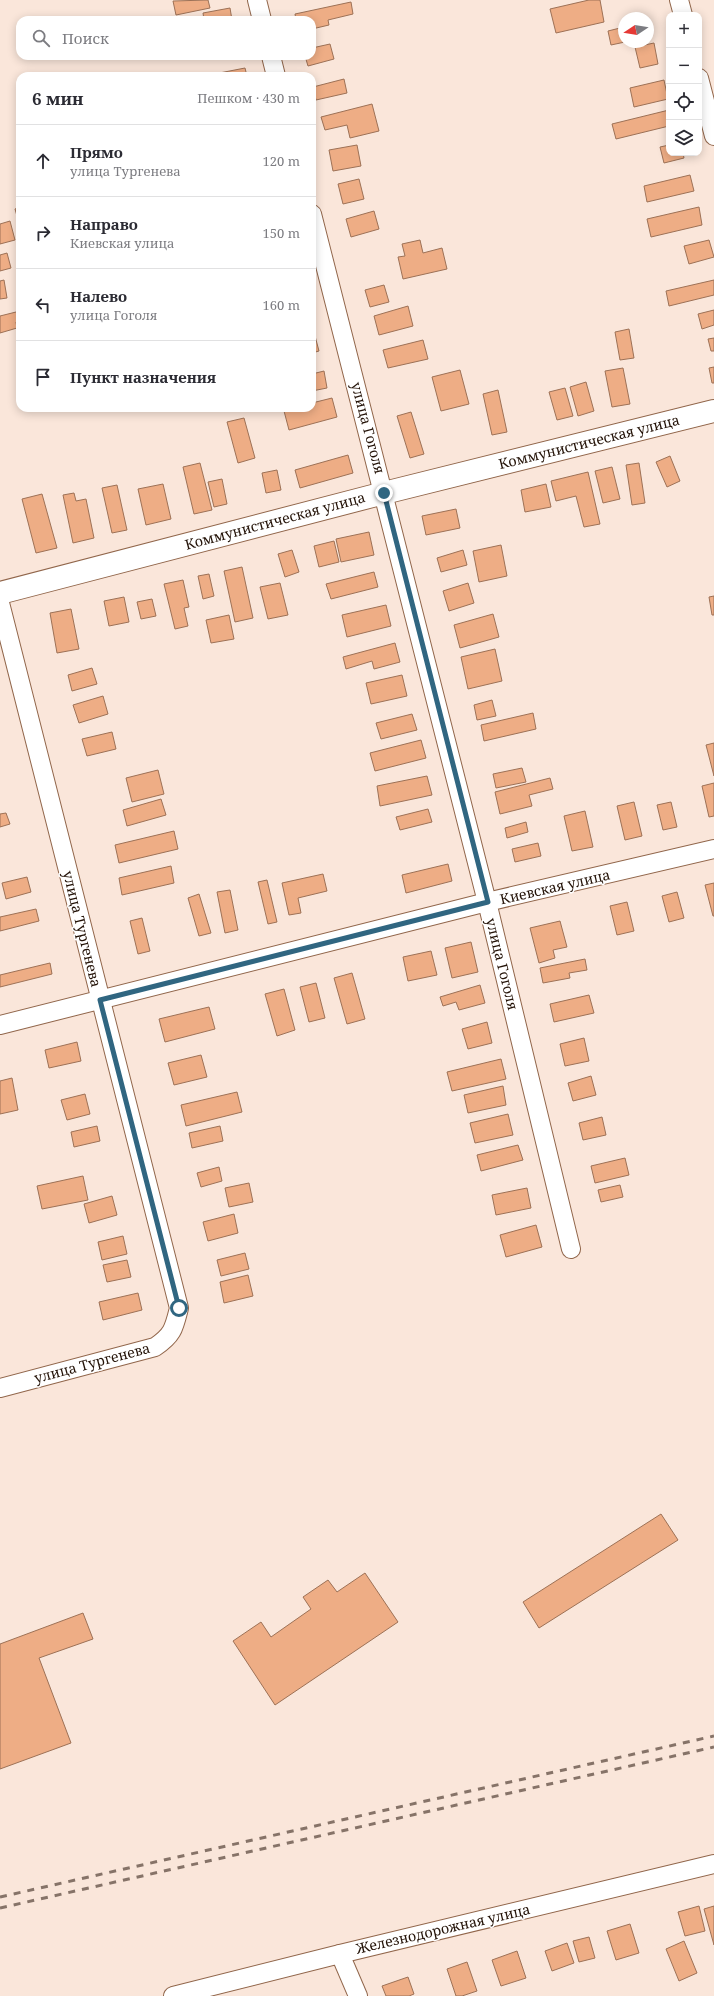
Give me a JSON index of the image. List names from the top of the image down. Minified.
{"streets":{"street":["улица Гоголя","Коммунистическая улица","Киевская улица","улица Тургенева","Железнодорожная улица"]},"crossings":[["улица Гоголя","Коммунистическая улица"],["улица Гоголя","Киевская улица"],["Киевская улица","улица Тургенева"]],"north":"left","page":{"map_buttons":["+","−"],"search":"Поиск","heading":["6 мин","Пешком · 430 m"],"list":[["Прямо","улица Тургенева","120 m"],["Направо","Киевская улица","150 m"],["Налево","улица Гоголя","160 m"],"Пункт назначения"]}}
